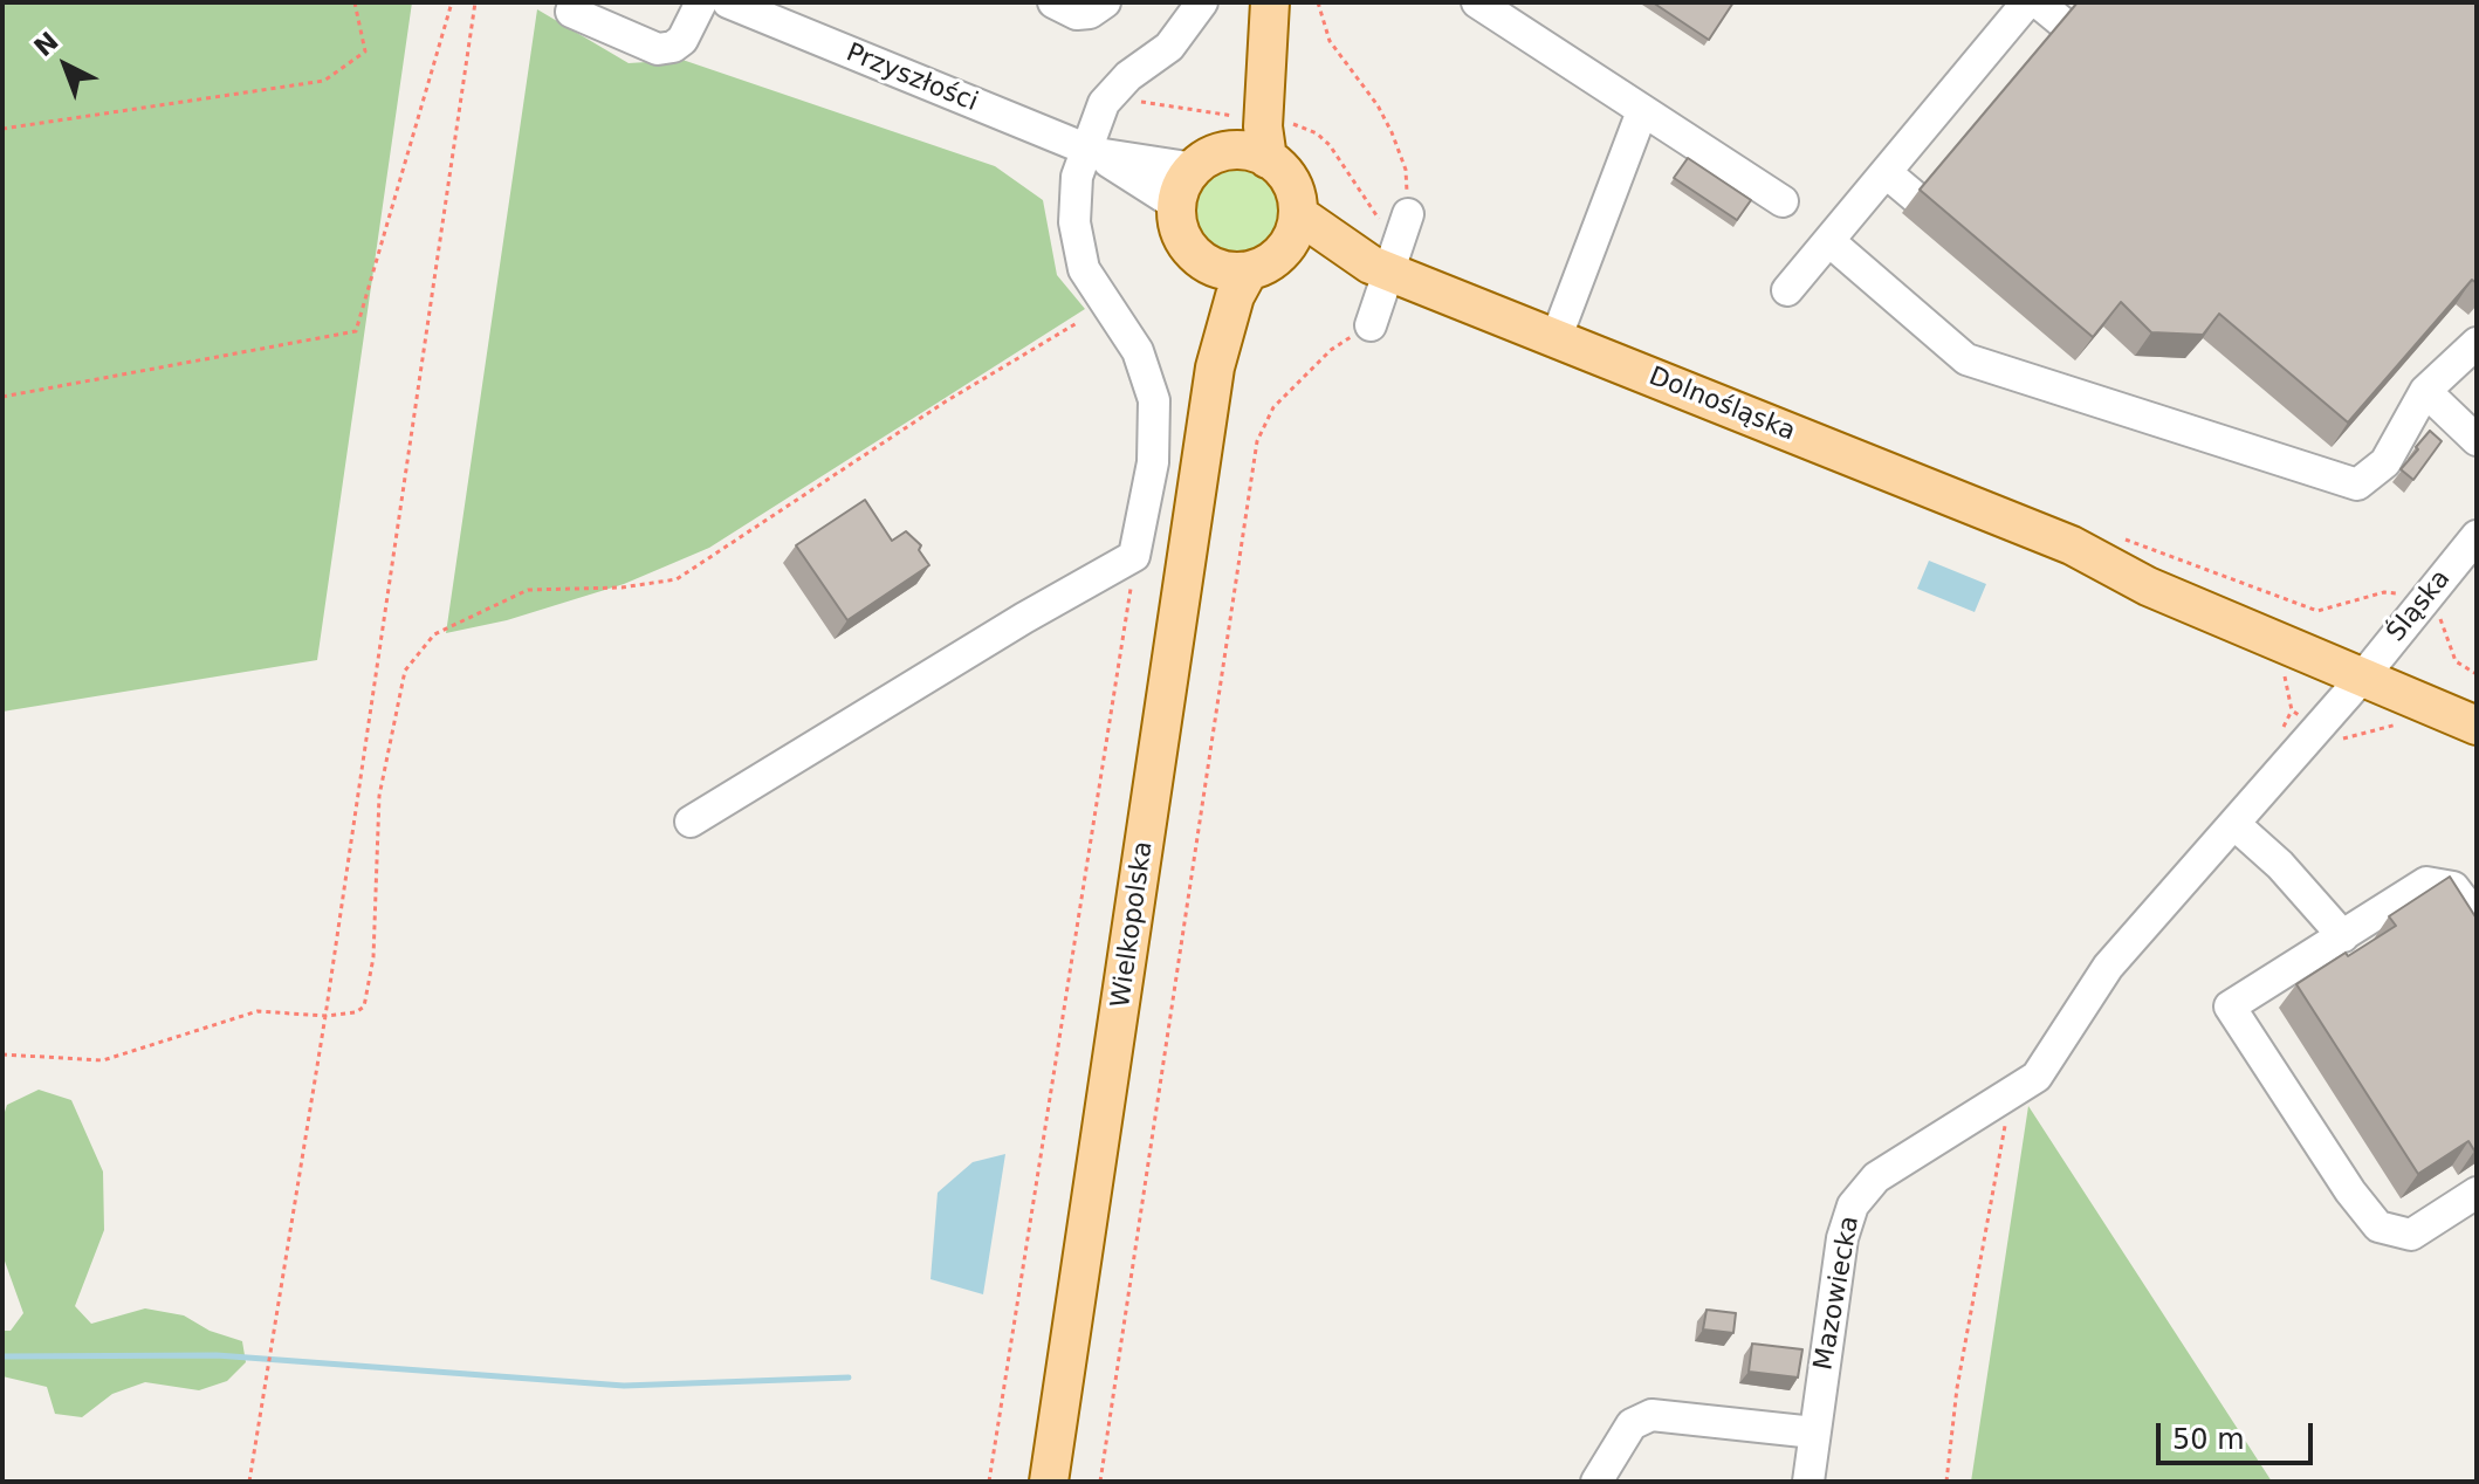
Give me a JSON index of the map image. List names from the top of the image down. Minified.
{"streets":{"main road":["Dolnośląska","Wielkopolska"],"street":["Przyszłości","Śląska","Mazowiecka"]},"crossings":[["Przyszłości","Dolnośląska"],["Przyszłości","Wielkopolska"],["Dolnośląska","Śląska"],["Dolnośląska","Wielkopolska"],["Śląska","Mazowiecka"]],"scale_bar":"50 m","north":"top left"}
